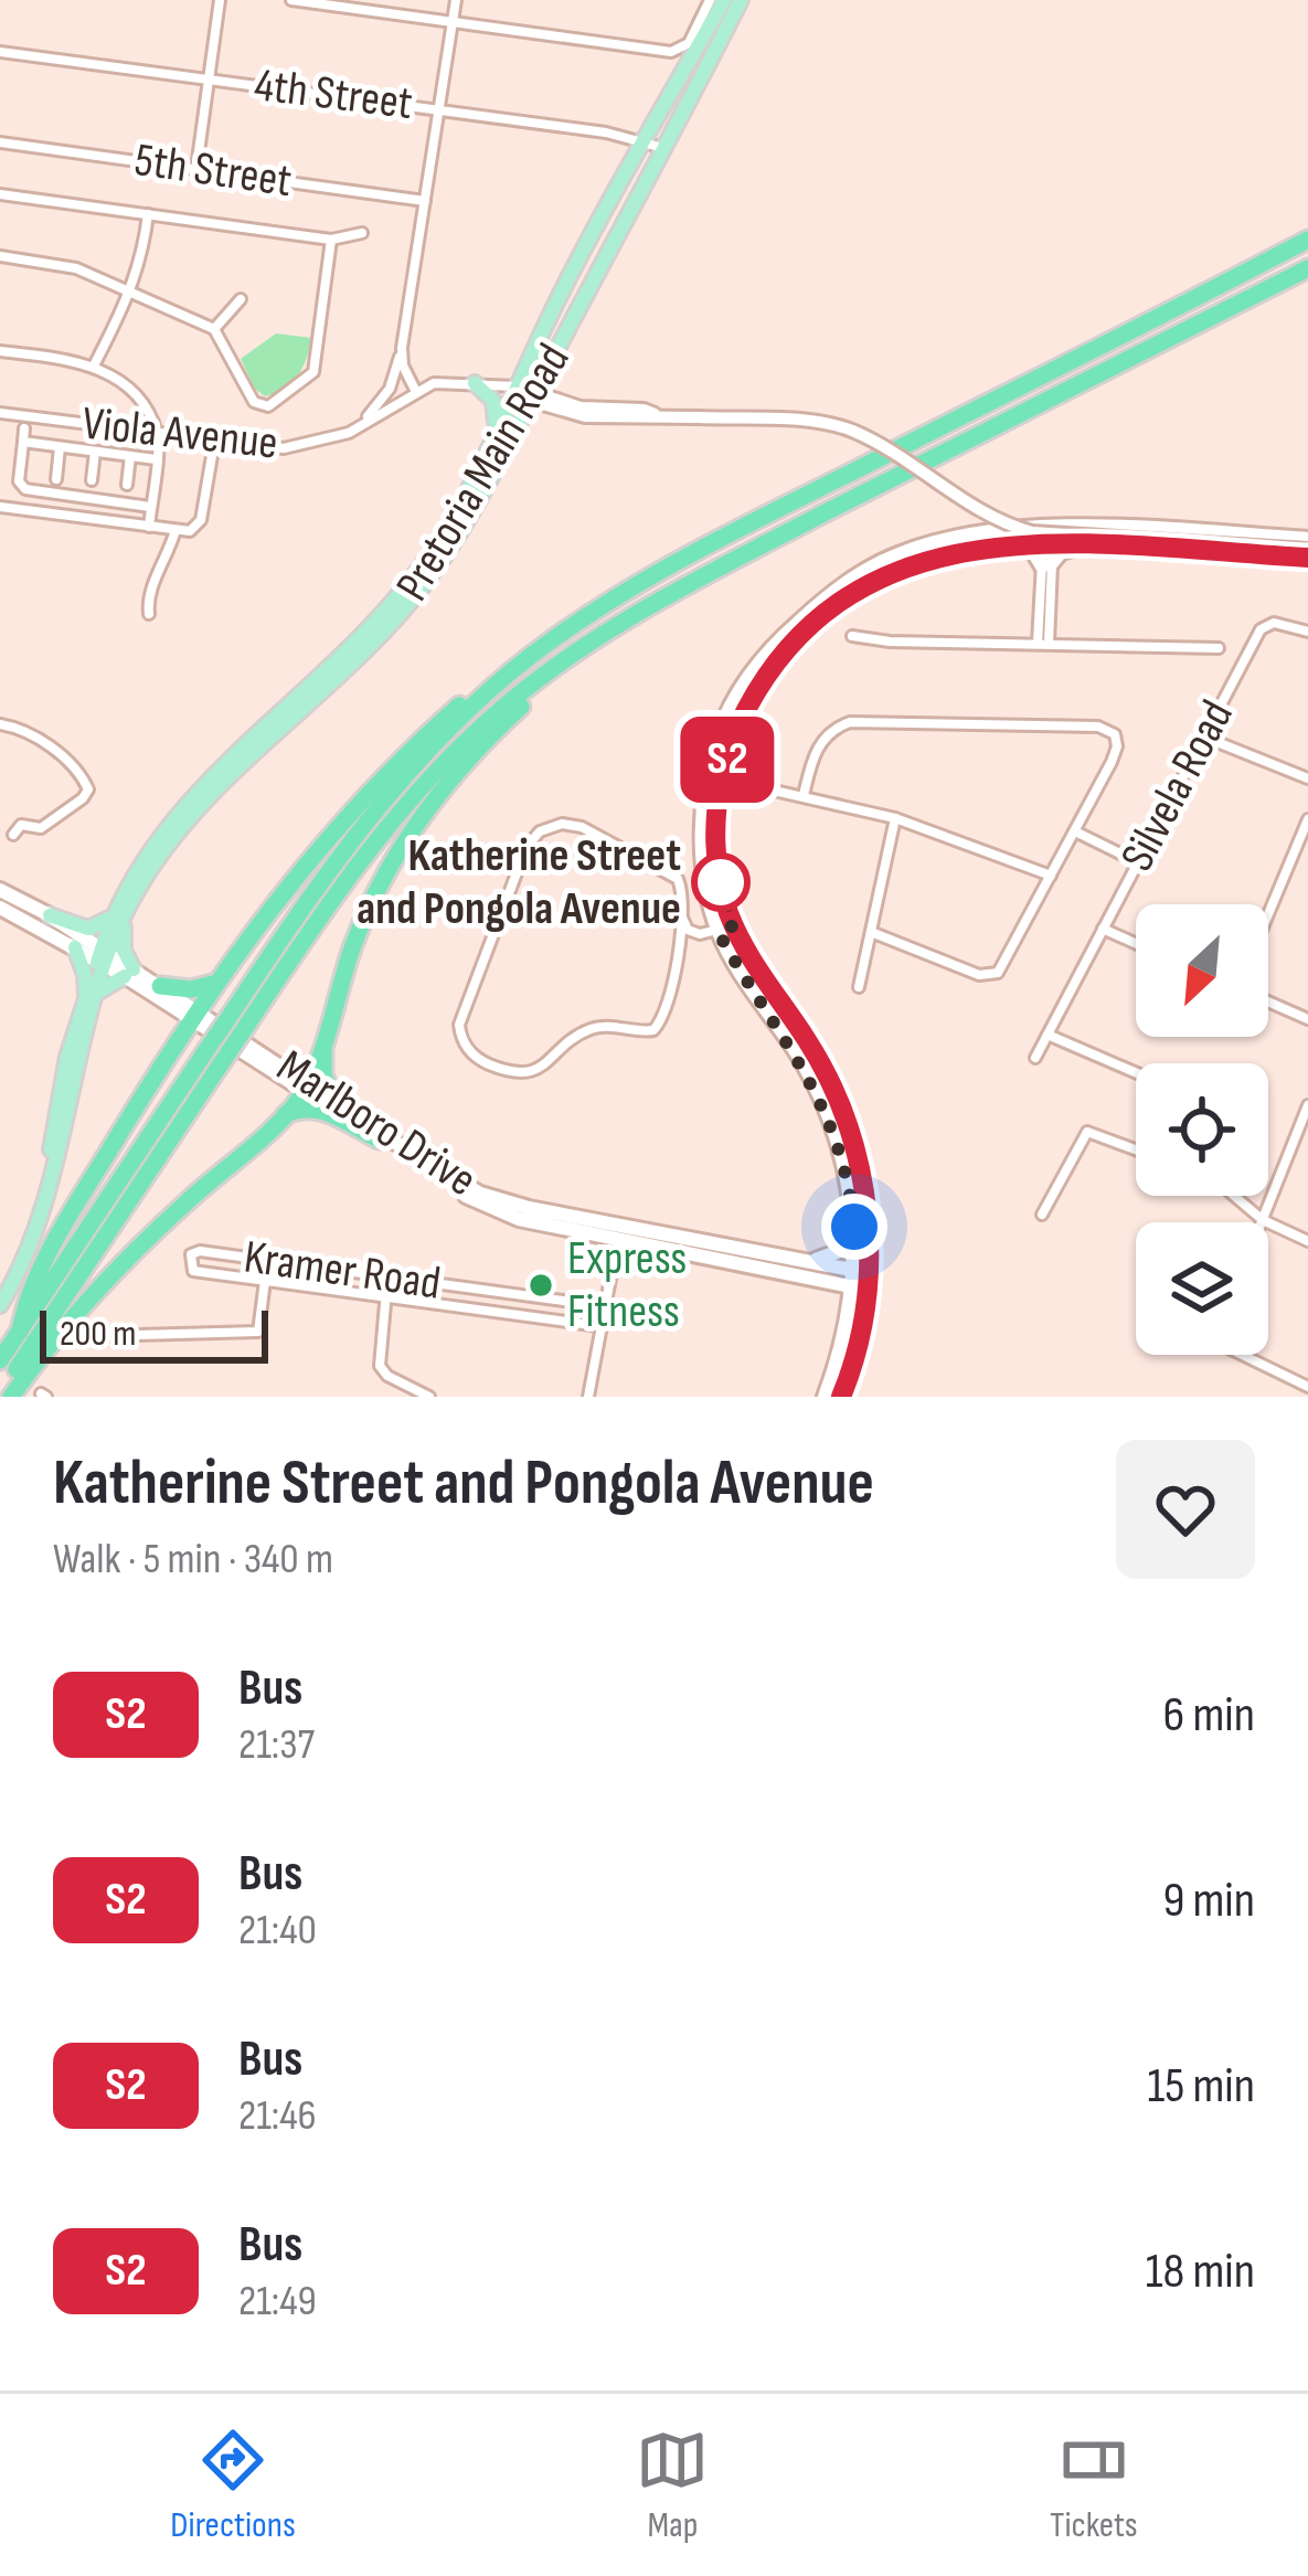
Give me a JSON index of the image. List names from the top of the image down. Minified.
{"streets":{"main road":["Pretoria Main Road","Marlboro Drive"],"street":["4th Street","5th Street","Viola Avenue","Silvela Road","Kramer Road"]},"crossings":[["4th Street","Pretoria Main Road"],["Viola Avenue","Pretoria Main Road"],["Pretoria Main Road","Marlboro Drive"]],"places":["Katherine Street and Pongola Avenue","Express Fitness"],"lines":["bus line S2"],"scale_bar":"200 m","north":"bottom left","page":{"on_map":"S2","scale":"200 m","heading":["Katherine Street and Pongola Avenue","Walk · 5 min · 340 m"],"list":[{"mark":"S2","name":"Bus","note":"21:37","value":"6 min"},{"mark":"S2","name":"Bus","note":"21:40","value":"9 min"},{"mark":"S2","name":"Bus","note":"21:46","value":"15 min"},{"mark":"S2","name":"Bus","note":"21:49","value":"18 min"}],"tabs":["Directions","Map","Tickets"]}}
